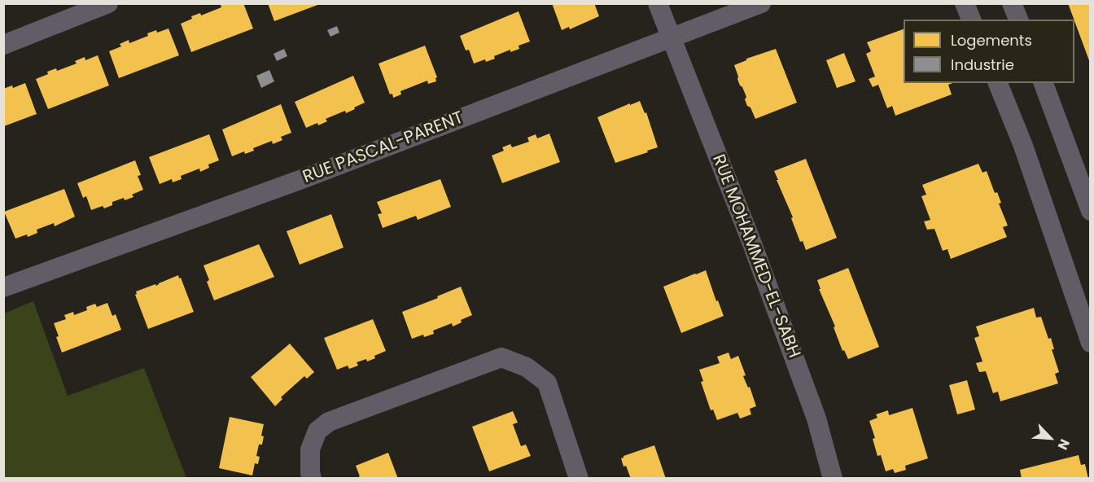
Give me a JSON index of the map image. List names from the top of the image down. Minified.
{"streets":{"street":["RUE PASCAL-PARENT","RUE MOHAMMED-EL-SABH"]},"crossings":[["RUE PASCAL-PARENT","RUE MOHAMMED-EL-SABH"]],"legend":["Logements","Industrie"],"north":"bottom right"}
